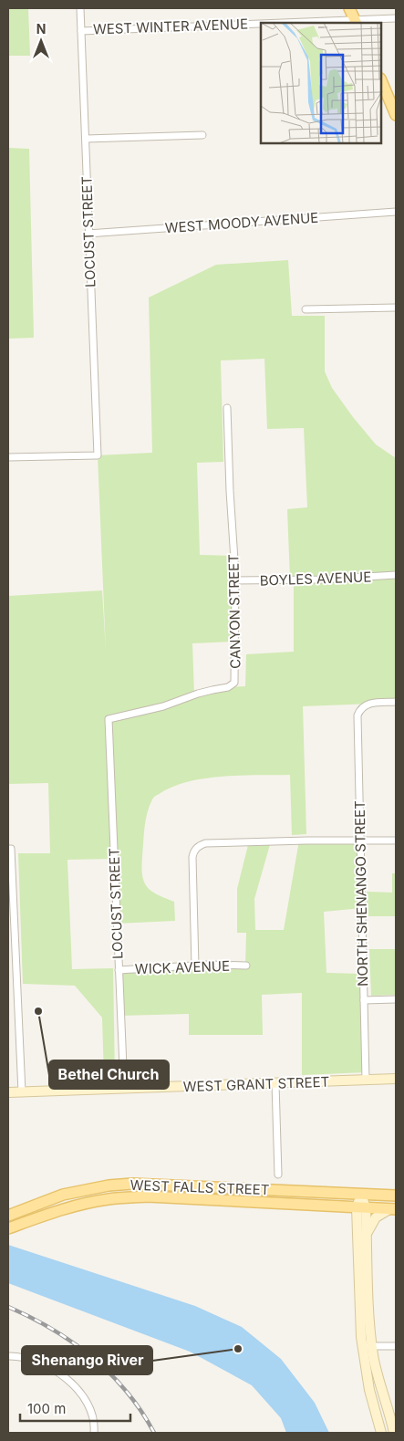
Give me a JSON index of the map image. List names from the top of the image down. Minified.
{"streets":{"main road":["WEST GRANT STREET","WEST FALLS STREET"],"street":["WEST WINTER AVENUE","WEST MOODY AVENUE","LOCUST STREET","BOYLES AVENUE","CANYON STREET","NORTH SHENANGO STREET","WICK AVENUE"]},"crossings":[["WEST WINTER AVENUE","LOCUST STREET"],["WEST MOODY AVENUE","LOCUST STREET"],["LOCUST STREET","CANYON STREET"],["LOCUST STREET","WICK AVENUE"],["LOCUST STREET","WEST GRANT STREET"],["BOYLES AVENUE","CANYON STREET"],["NORTH SHENANGO STREET","WEST GRANT STREET"]],"places":["Bethel Church","Shenango River"],"scale_bar":"100 m","north":"top"}
